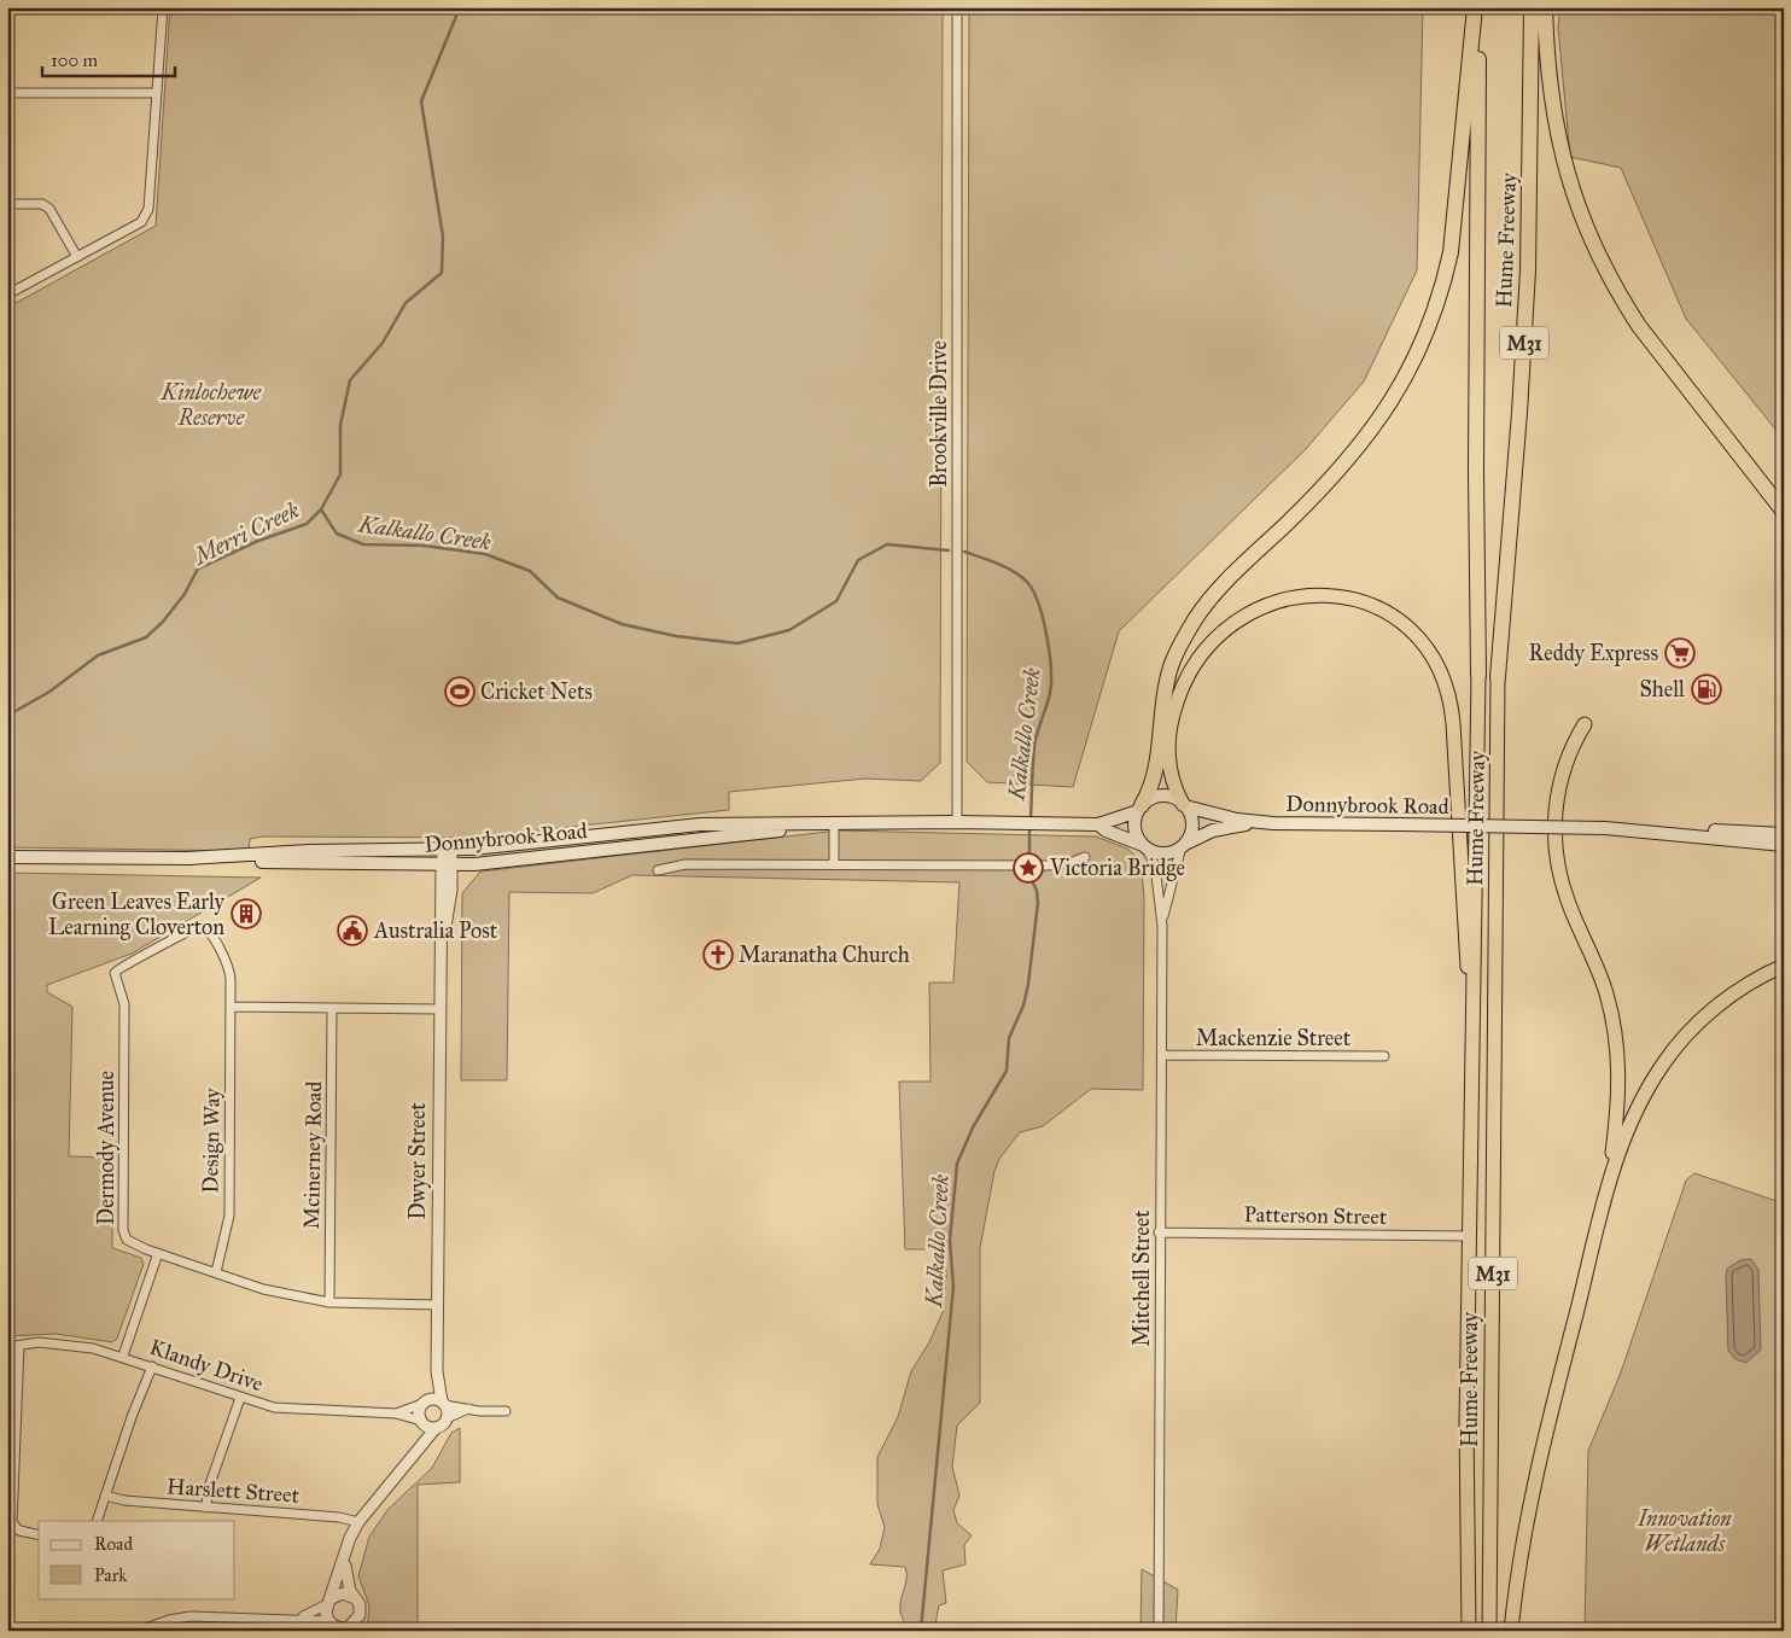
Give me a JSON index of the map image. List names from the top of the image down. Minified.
{"streets":{"highway":["Hume Freeway","M31"],"main road":["Donnybrook Road"],"street":["Brookville Drive","Mackenzie Street","Design Way","Dermody Avenue","Mcinerney Road","Dwyer Street","Patterson Street","Mitchell Street","Klandy Drive","Harslett Street"]},"crossings":[["Hume Freeway","Patterson Street"],["Brookville Drive","Donnybrook Road"],["Donnybrook Road","Dwyer Street"],["Donnybrook Road","Mitchell Street"],["Mackenzie Street","Mitchell Street"],["Design Way","Dermody Avenue"],["Dermody Avenue","Mcinerney Road"],["Dermody Avenue","Dwyer Street"],["Dwyer Street","Klandy Drive"],["Patterson Street","Mitchell Street"]],"water":["Merri Creek","Kalkallo Creek"],"parks":["Kinlochewe Reserve","Innovation Wetlands"],"places":{"supermarket":["Reddy Express"],"fuel station":["Shell"],"sports":["Cricket Nets"],"place":["Victoria Bridge"],"building":["Green Leaves Early Learning Cloverton"],"public building":["Australia Post"],"church":["Maranatha Church"]},"legend":["Road","Park"],"scale_bar":"100 m"}
